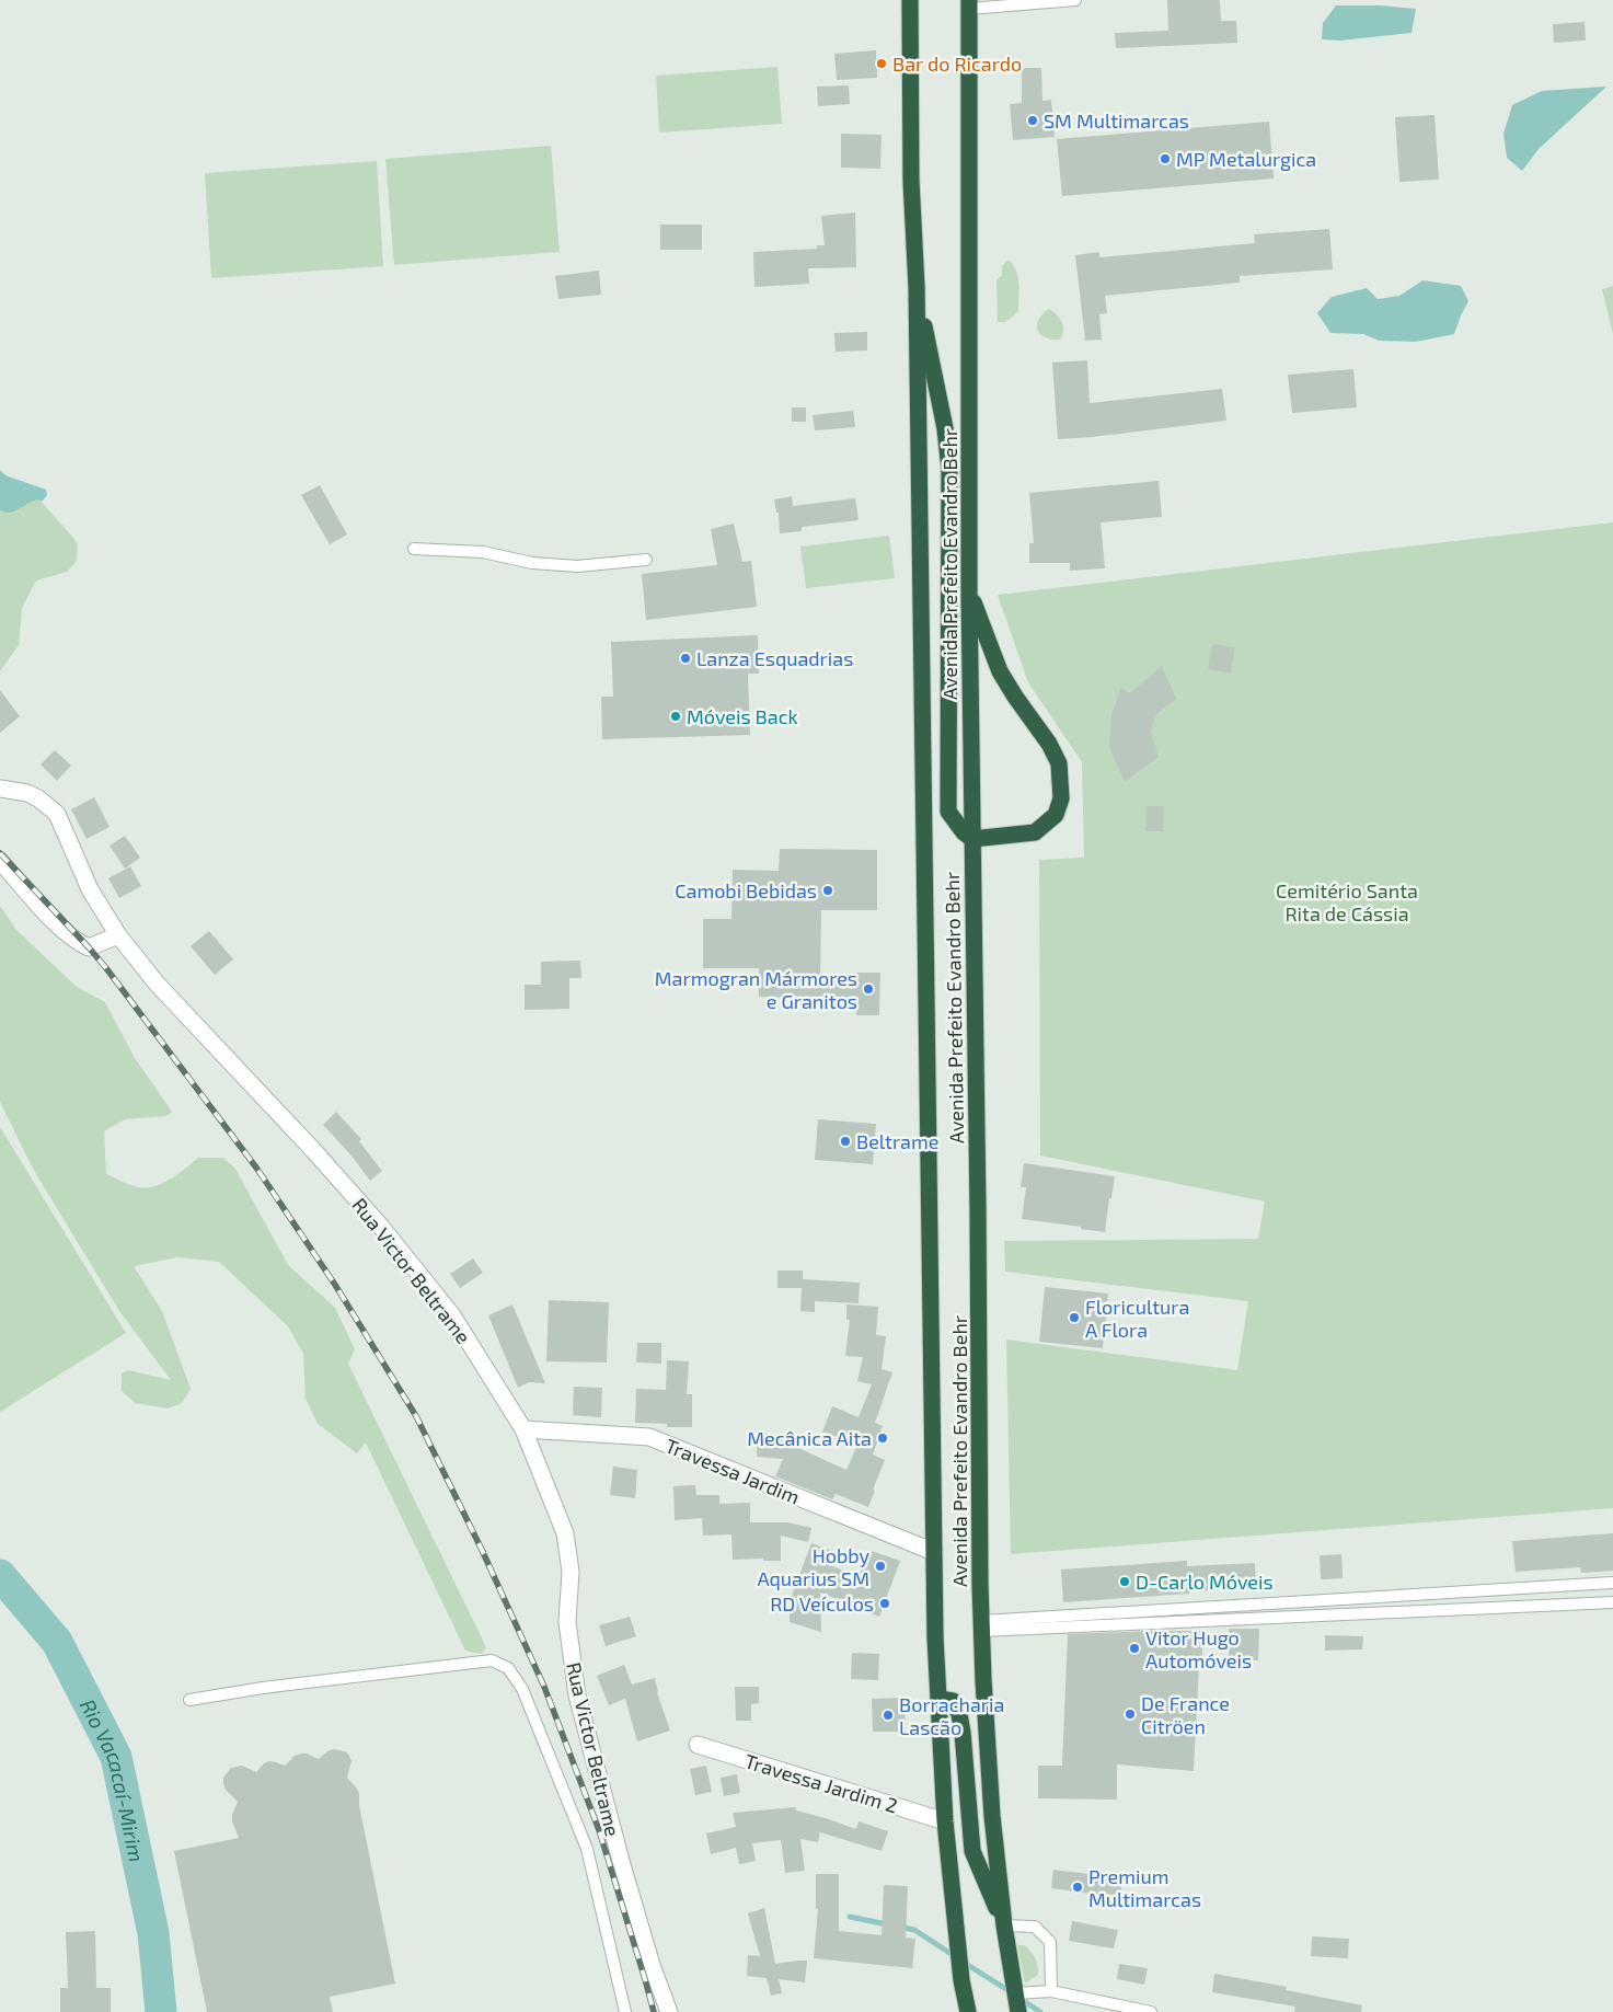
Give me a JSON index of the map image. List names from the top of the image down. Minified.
{"streets":{"highway":["Avenida Prefeito Evandro Behr"],"street":["Rua Victor Beltrame","Travessa Jardim","Travessa Jardim 2"]},"crossings":[["Avenida Prefeito Evandro Behr","Travessa Jardim"],["Avenida Prefeito Evandro Behr","Travessa Jardim 2"],["Rua Victor Beltrame","Travessa Jardim"]],"water":["Rio Vacacaí-Mirim"],"parks":["Cemitério Santa Rita de Cássia"],"places":["Bar do Ricardo","SM Multimarcas","MP Metalurgica","Lanza Esquadrias","Móveis Back","Camobi Bebidas","Marmogran Mármores e Granitos","Beltrame","Floricultura A Flora","Mecânica Aita","Hobby Aquarius SM","D-Carlo Móveis","RD Veículos","Vitor Hugo Automóveis","De France Citröen","Borracharia Lascão","Premium Multimarcas"]}
